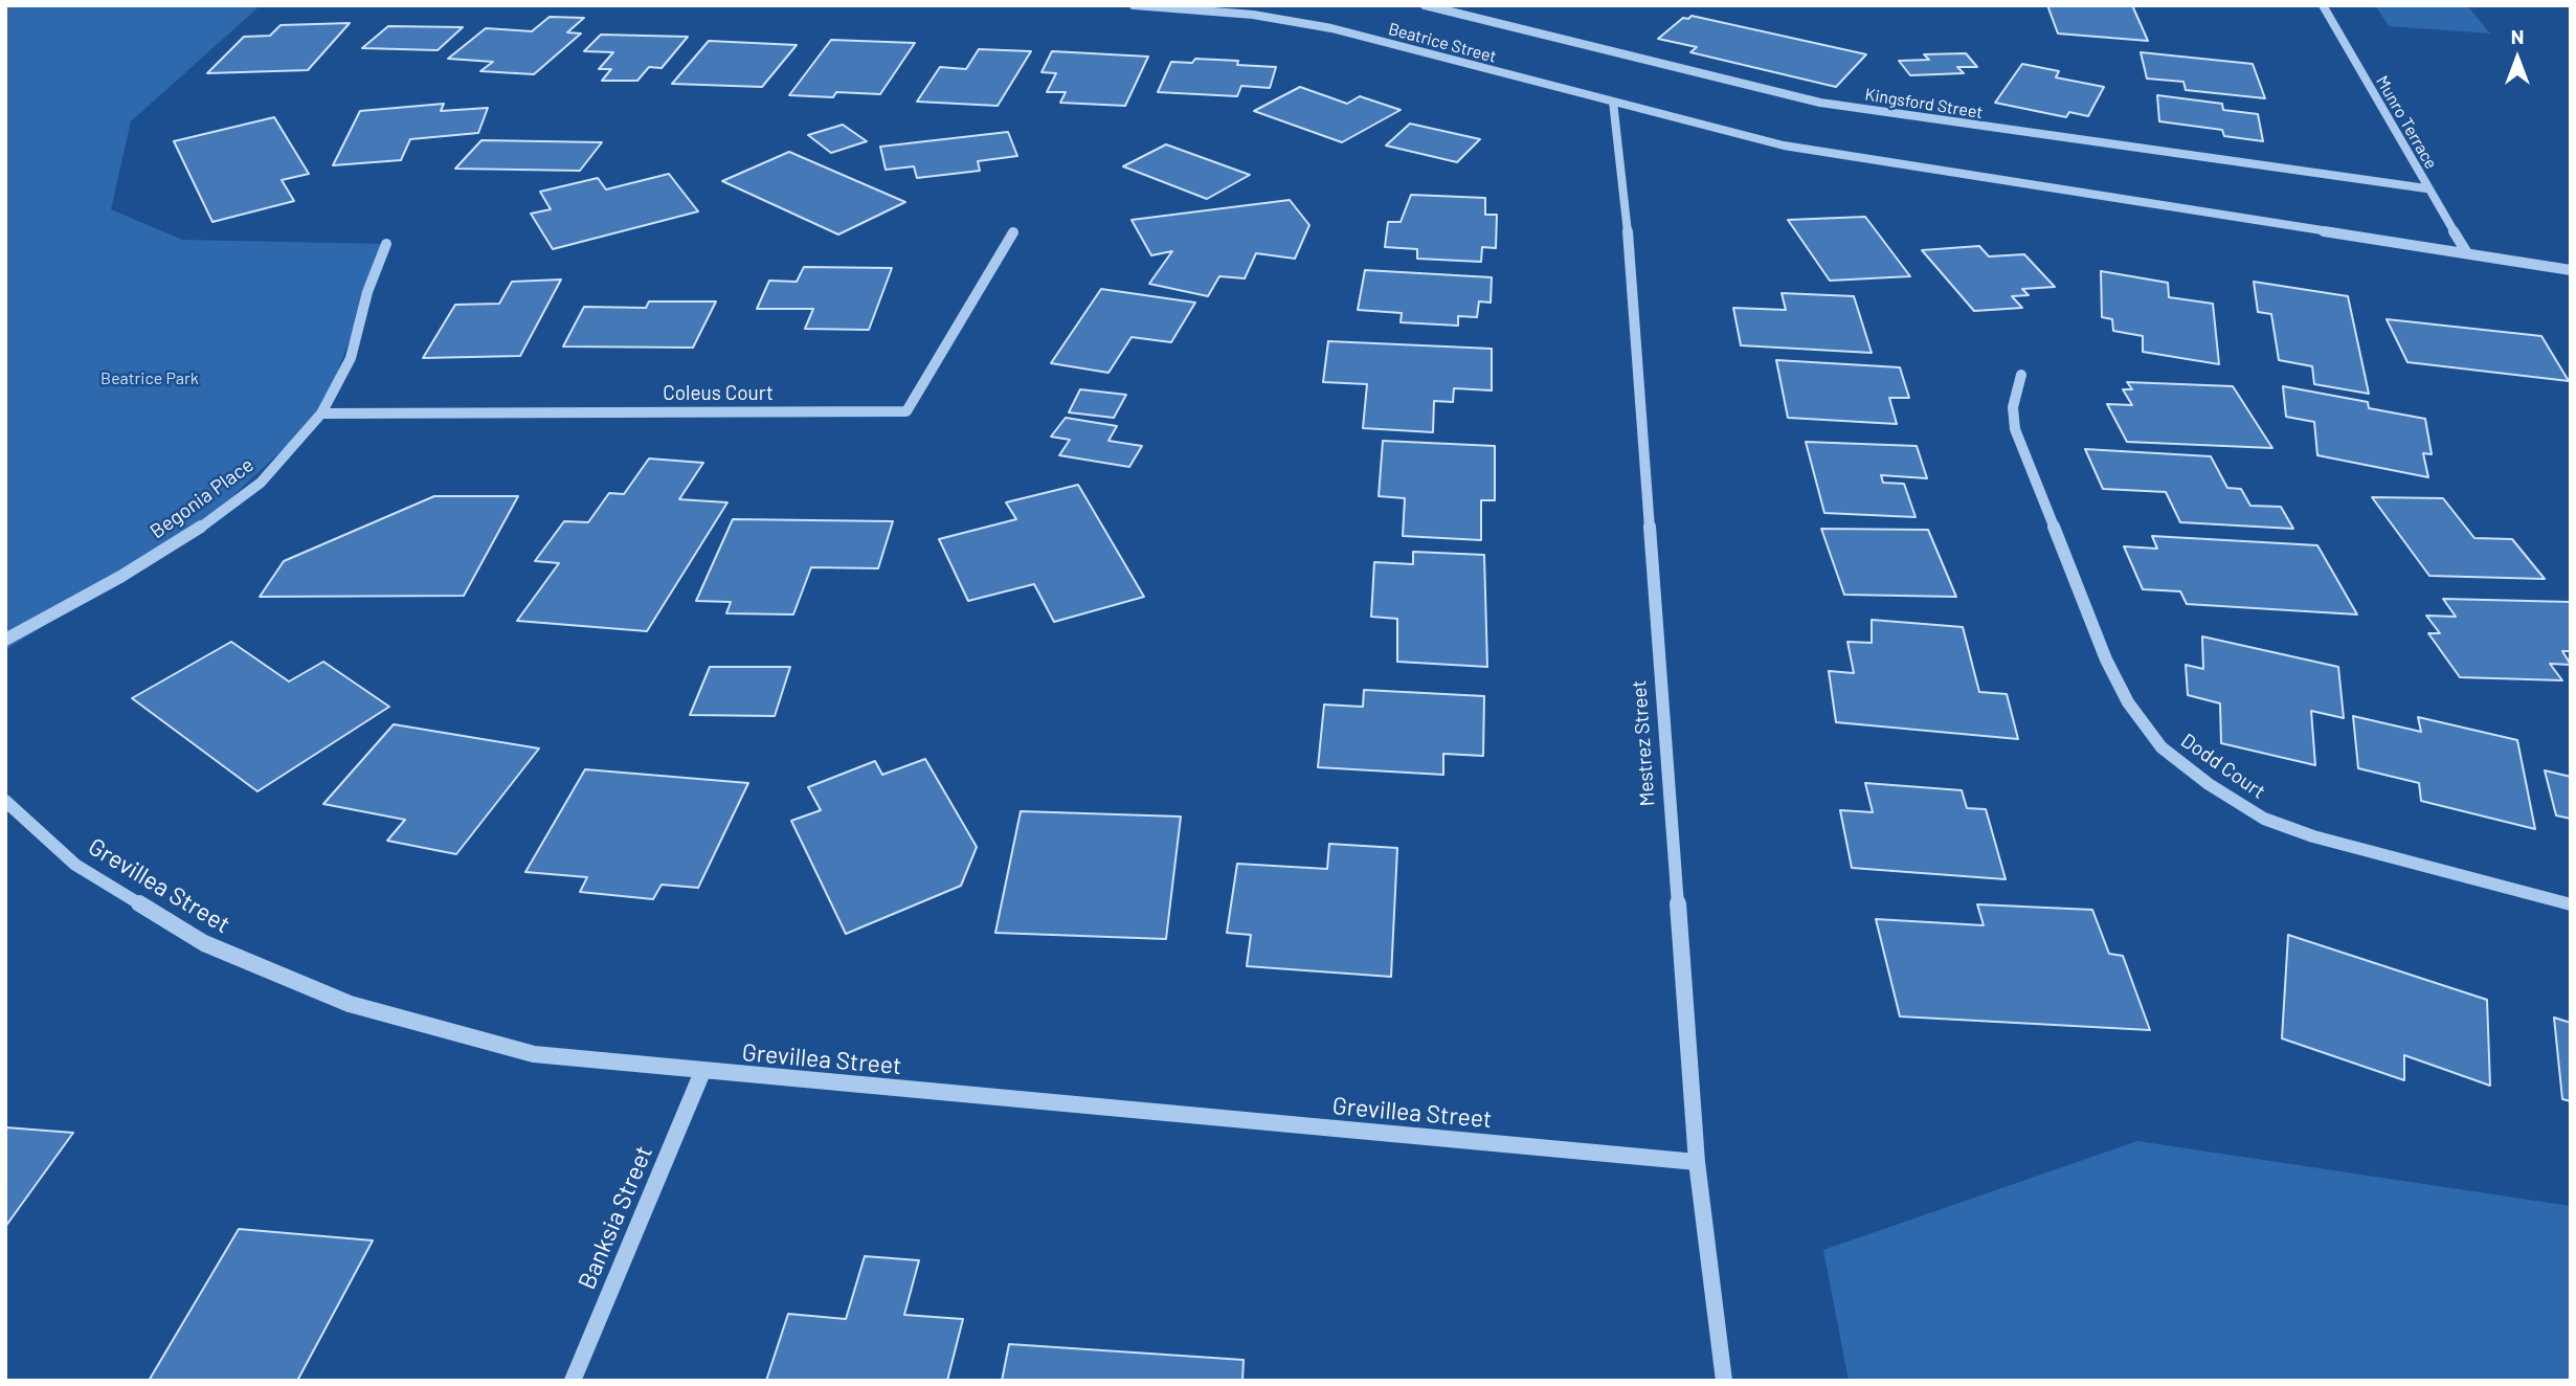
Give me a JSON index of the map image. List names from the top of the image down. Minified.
{"streets":{"street":["Beatrice Street","Kingsford Street","Munro Terrace","Coleus Court","Begonia Place","Mestrez Street","Dodd Court","Grevillea Street","Banksia Street"]},"crossings":[["Beatrice Street","Mestrez Street"],["Kingsford Street","Munro Terrace"],["Coleus Court","Begonia Place"],["Mestrez Street","Grevillea Street"],["Grevillea Street","Banksia Street"]],"parks":["Beatrice Park"],"north":"top"}
